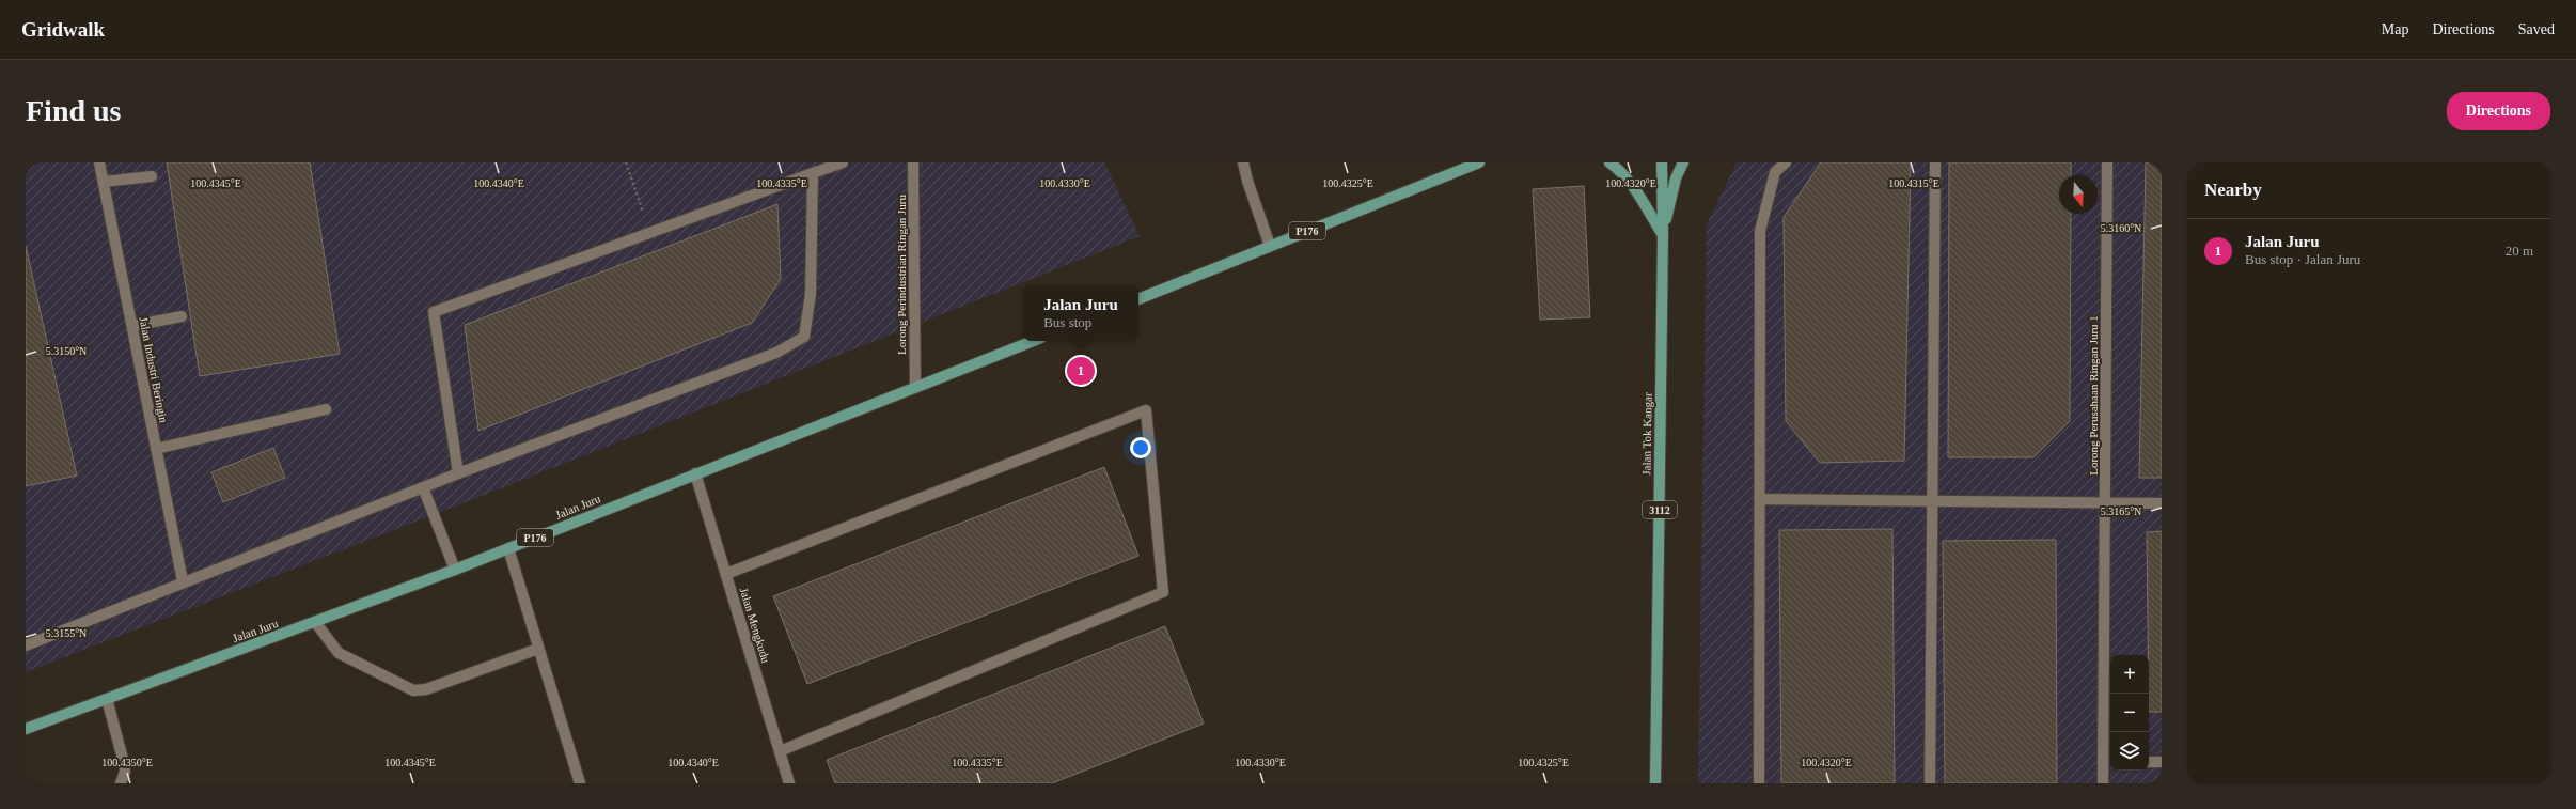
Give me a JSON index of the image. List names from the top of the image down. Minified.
{"streets":{"main road":["P176","Jalan Tok Kangar","Jalan Juru","3112"],"street":["Lorong Perindustrian Ringan Juru","Jalan Industri Beringin","Lorong Perusahaan Ringan Juru 1","Jalan Mengkudu"]},"crossings":[["Lorong Perindustrian Ringan Juru","Jalan Juru"],["Jalan Juru","Jalan Mengkudu"]],"north":"bottom","page":{"header":"Gridwalk","nav":["Map","Directions","Saved"],"buttons":"Directions","title":"Find us","heading":"Nearby","list":[{"mark":"1","name":"Jalan Juru","note":"Bus stop · Jalan Juru","value":"20 m"}],"popup":["Jalan Juru","Bus stop"],"pins":"1","map_buttons":["+","−"]},"coordinates":["100.4345°E","100.4340°E","100.4335°E","100.4330°E","100.4325°E","100.4320°E","100.4315°E","5.3160°N","5.3150°N","5.3165°N","5.3155°N","100.4350°E"]}
